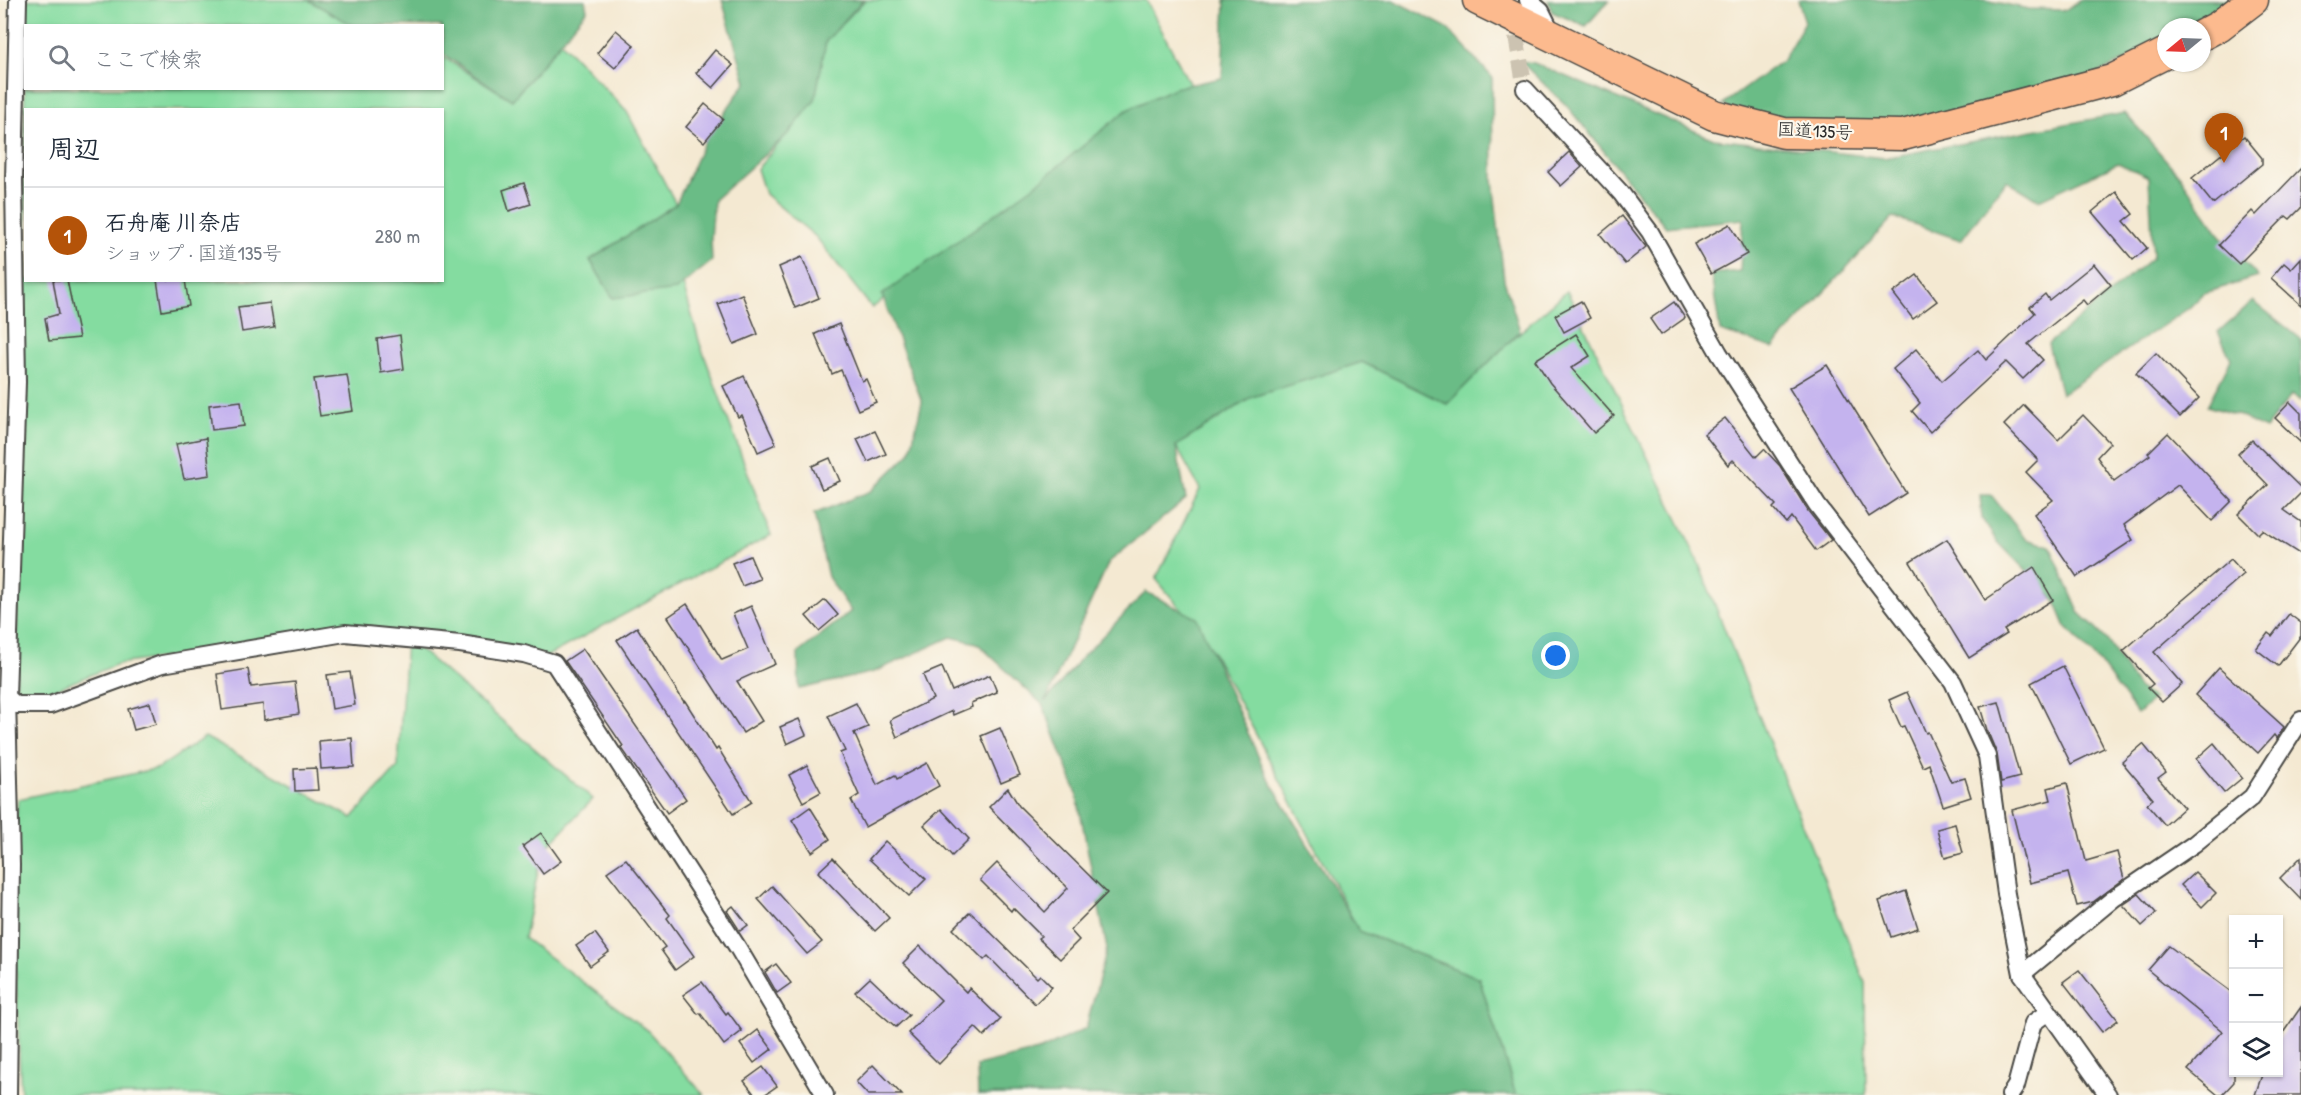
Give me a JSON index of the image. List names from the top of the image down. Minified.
{"streets":{"highway":["国道135号"]},"north":"left","page":{"search":"ここで検索","heading":"周辺","pins":"1","list":[{"mark":"1","name":"石舟庵 川奈店","note":"ショップ · 国道135号","value":"280 m"}],"map_buttons":["+","−"]}}
